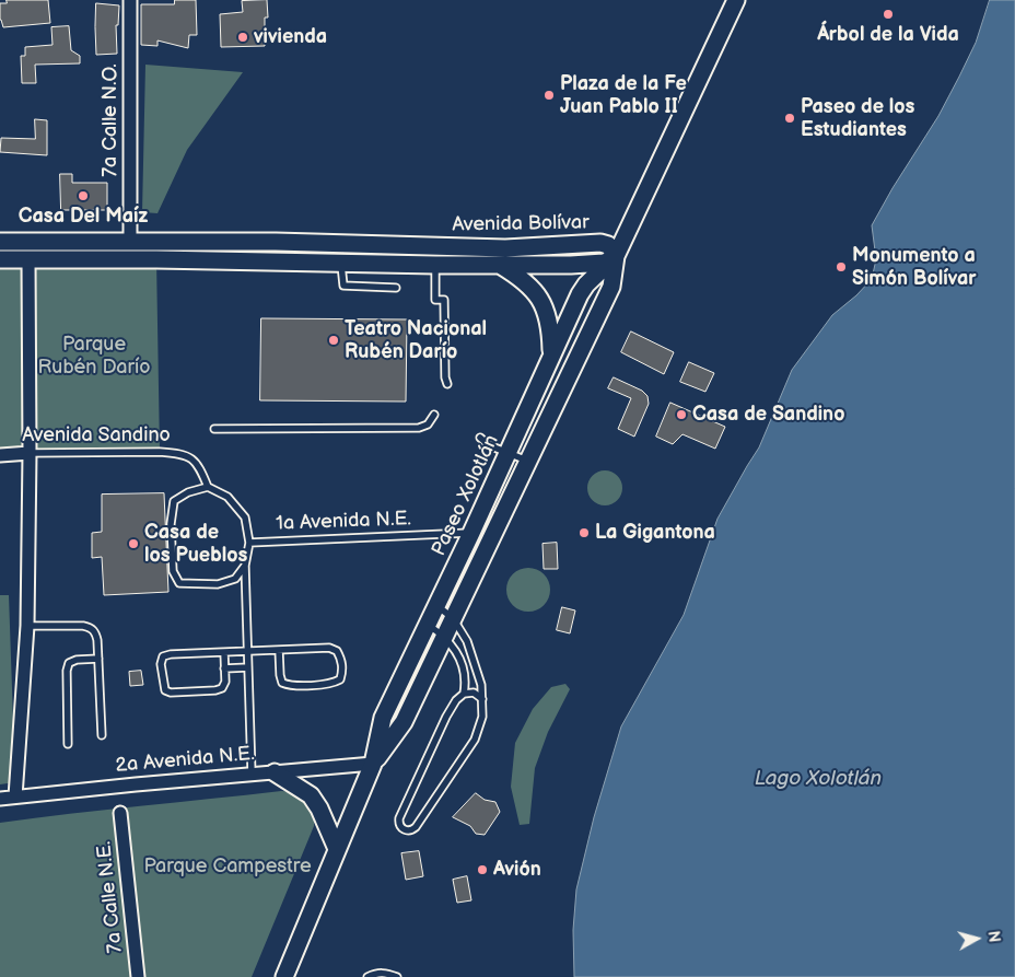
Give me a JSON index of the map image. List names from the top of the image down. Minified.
{"streets":{"street":["7a Calle N.O.","Avenida Bolívar","Avenida Sandino","Paseo Xolotlán","2a Avenida N.E.","7a Calle N.E."],"lane":["1a Avenida N.E."]},"crossings":[["7a Calle N.O.","Avenida Bolívar"],["Avenida Bolívar","Paseo Xolotlán"],["Avenida Sandino","1a Avenida N.E."],["Paseo Xolotlán","1a Avenida N.E."],["Paseo Xolotlán","2a Avenida N.E."]],"water":["Lago Xolotlán"],"parks":["Parque Rubén Darío","Parque Campestre"],"places":["Árbol de la Vida","vivienda","Plaza de la Fe Juan Pablo II","Paseo de los Estudiantes","Casa Del Maíz","Monumento a Simón Bolívar","Teatro Nacional Rubén Darío","Casa de Sandino","La Gigantona","Casa de los Pueblos","Avión"],"north":"right"}
